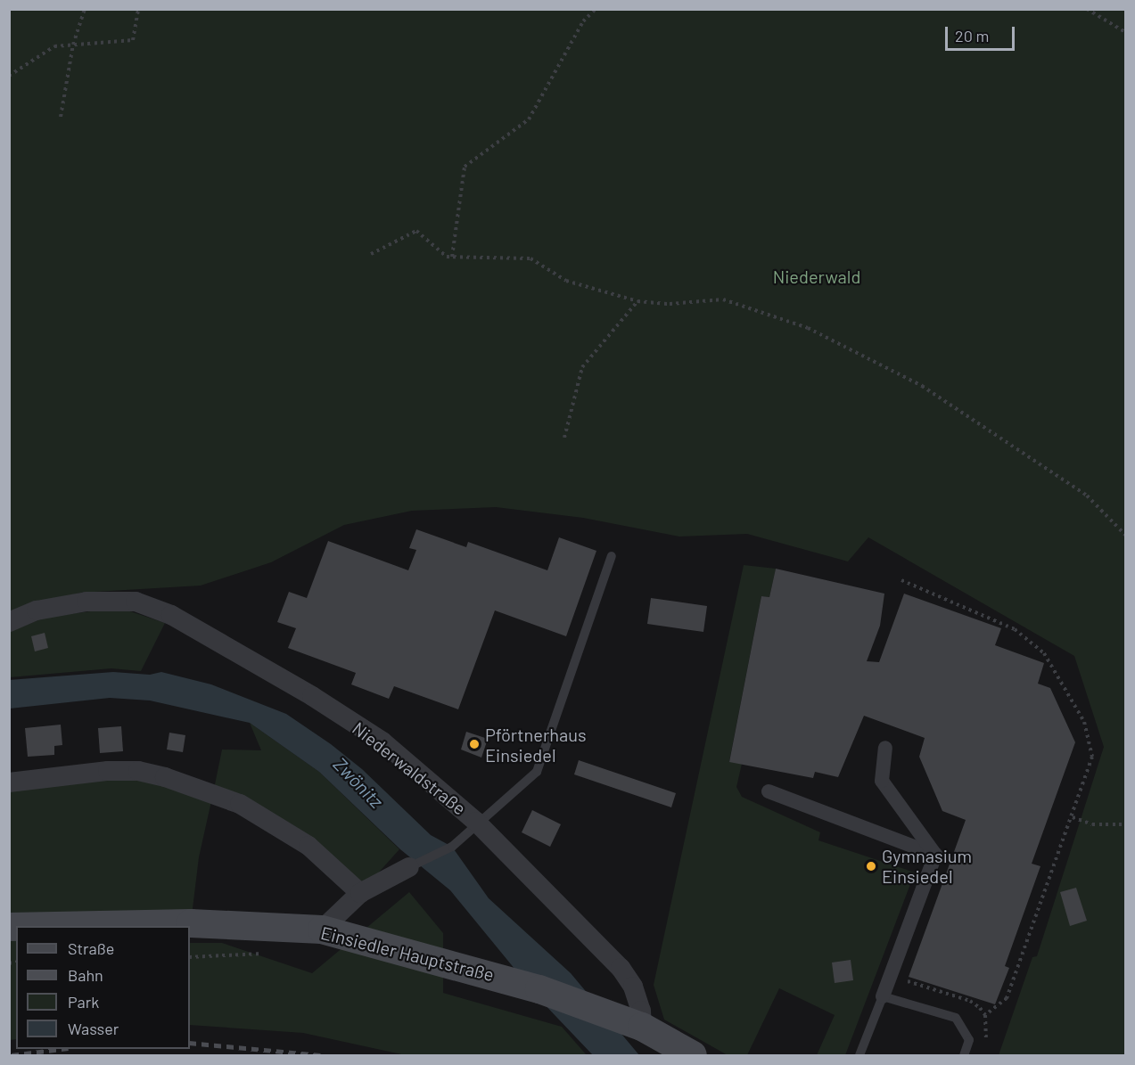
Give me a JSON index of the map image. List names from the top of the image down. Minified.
{"streets":{"main road":["Einsiedler Hauptstraße"],"street":["Niederwaldstraße"]},"crossings":[["Niederwaldstraße","Einsiedler Hauptstraße"]],"water":["Zwönitz"],"parks":["Niederwald"],"places":["Pförtnerhaus Einsiedel","Gymnasium Einsiedel"],"legend":["Straße","Bahn","Park","Wasser"],"scale_bar":"20 m"}
